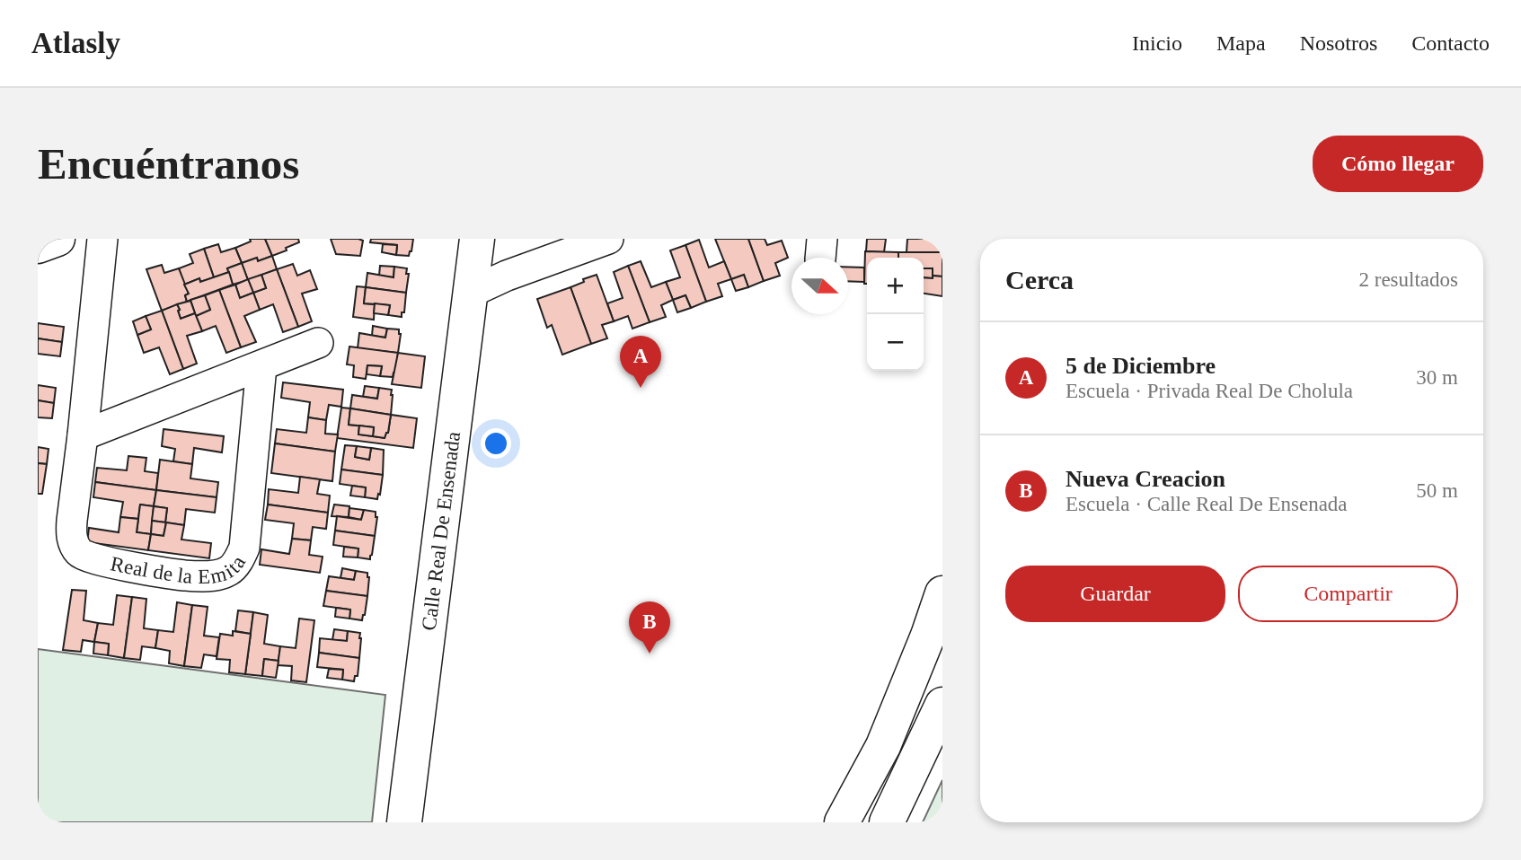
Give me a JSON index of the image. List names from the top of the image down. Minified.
{"streets":{"street":["Calle Real De Ensenada","Real de la Emita"]},"north":"right","page":{"header":"Atlasly","nav":["Inicio","Mapa","Nosotros","Contacto"],"buttons":["Cómo llegar",["Guardar","Compartir"]],"title":"Encuéntranos","heading":["Cerca","2 resultados"],"map_buttons":["+","−"],"list":[{"mark":"A","name":"5 de Diciembre","note":"Escuela · Privada Real De Cholula","value":"30 m"},{"mark":"B","name":"Nueva Creacion","note":"Escuela · Calle Real De Ensenada","value":"50 m"}],"pins":["A","B"]}}
